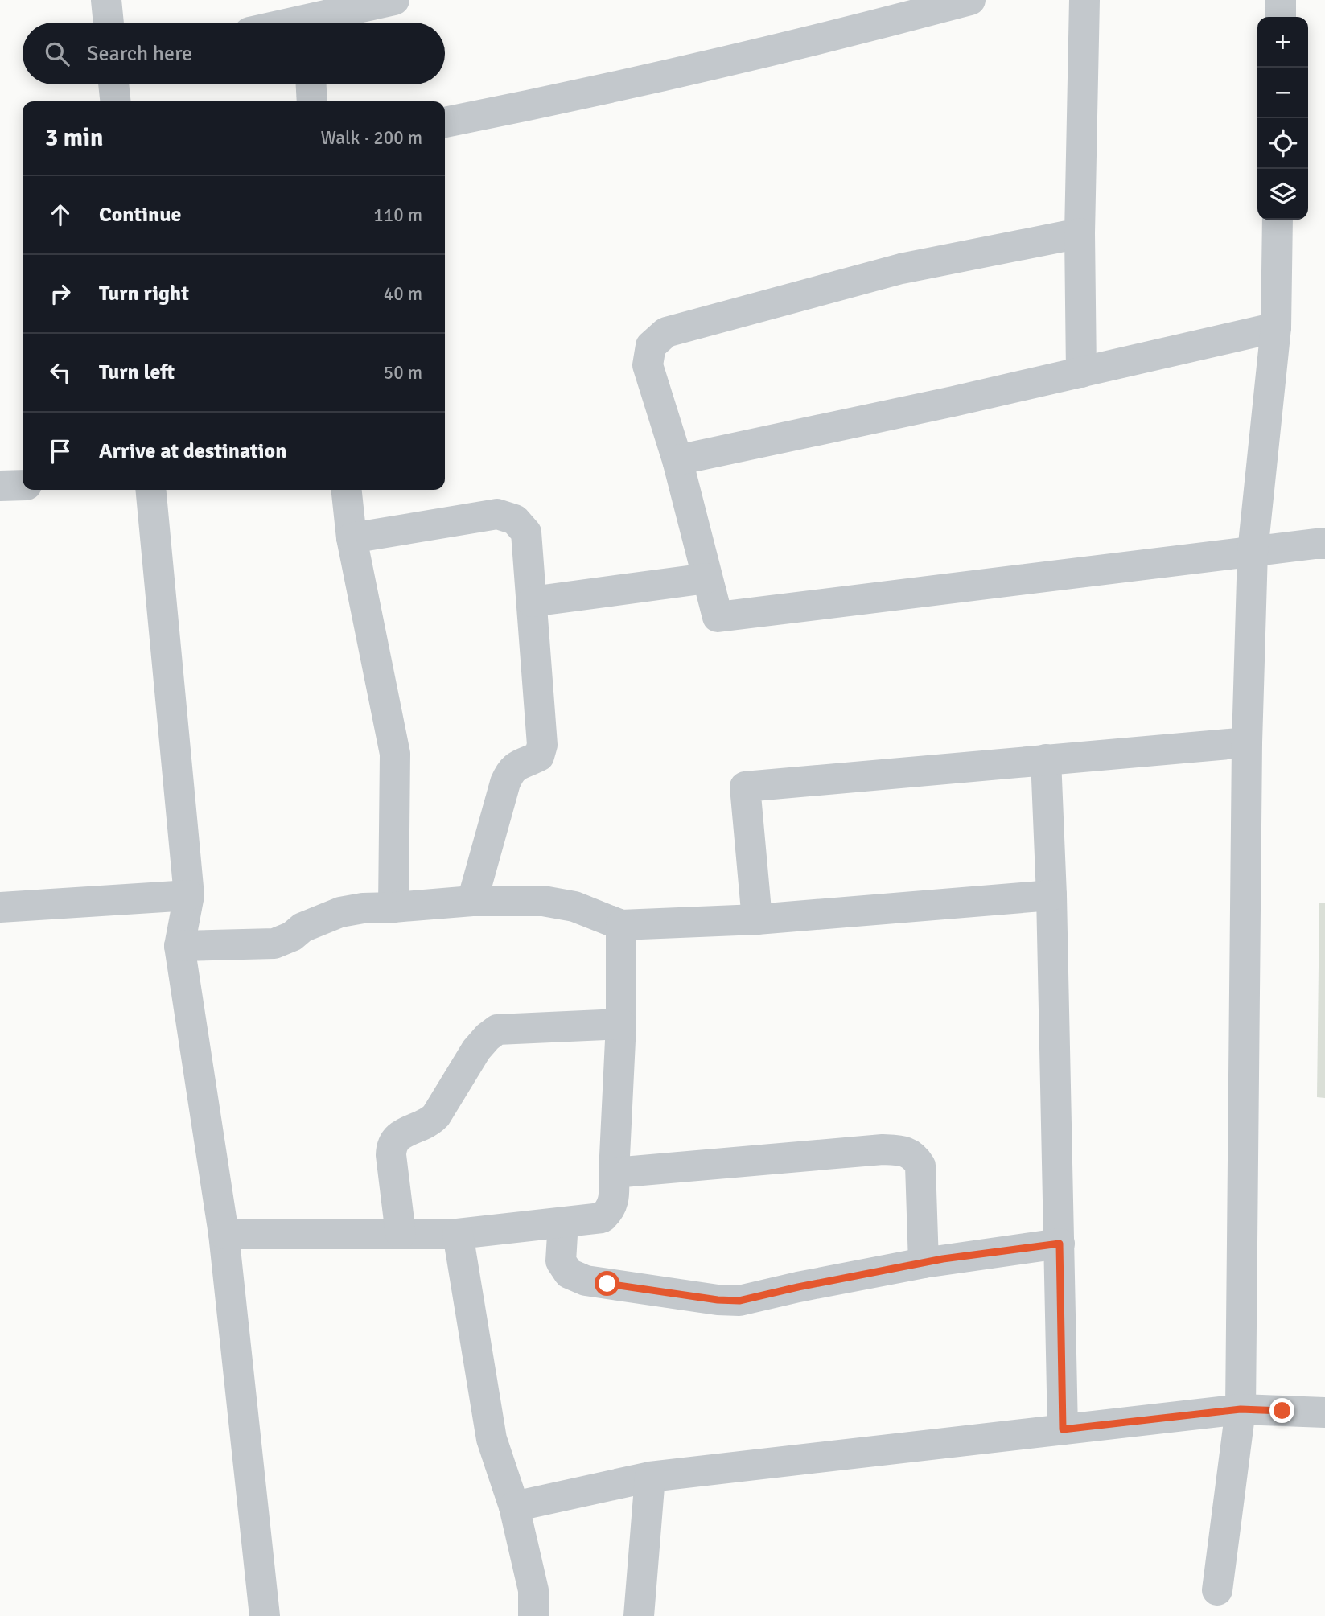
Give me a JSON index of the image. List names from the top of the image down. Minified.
{"page":{"map_buttons":["+","−"],"search":"Search here","heading":["3 min","Walk · 200 m"],"list":[["Continue","110 m"],["Turn right","40 m"],["Turn left","50 m"],"Arrive at destination"]}}
